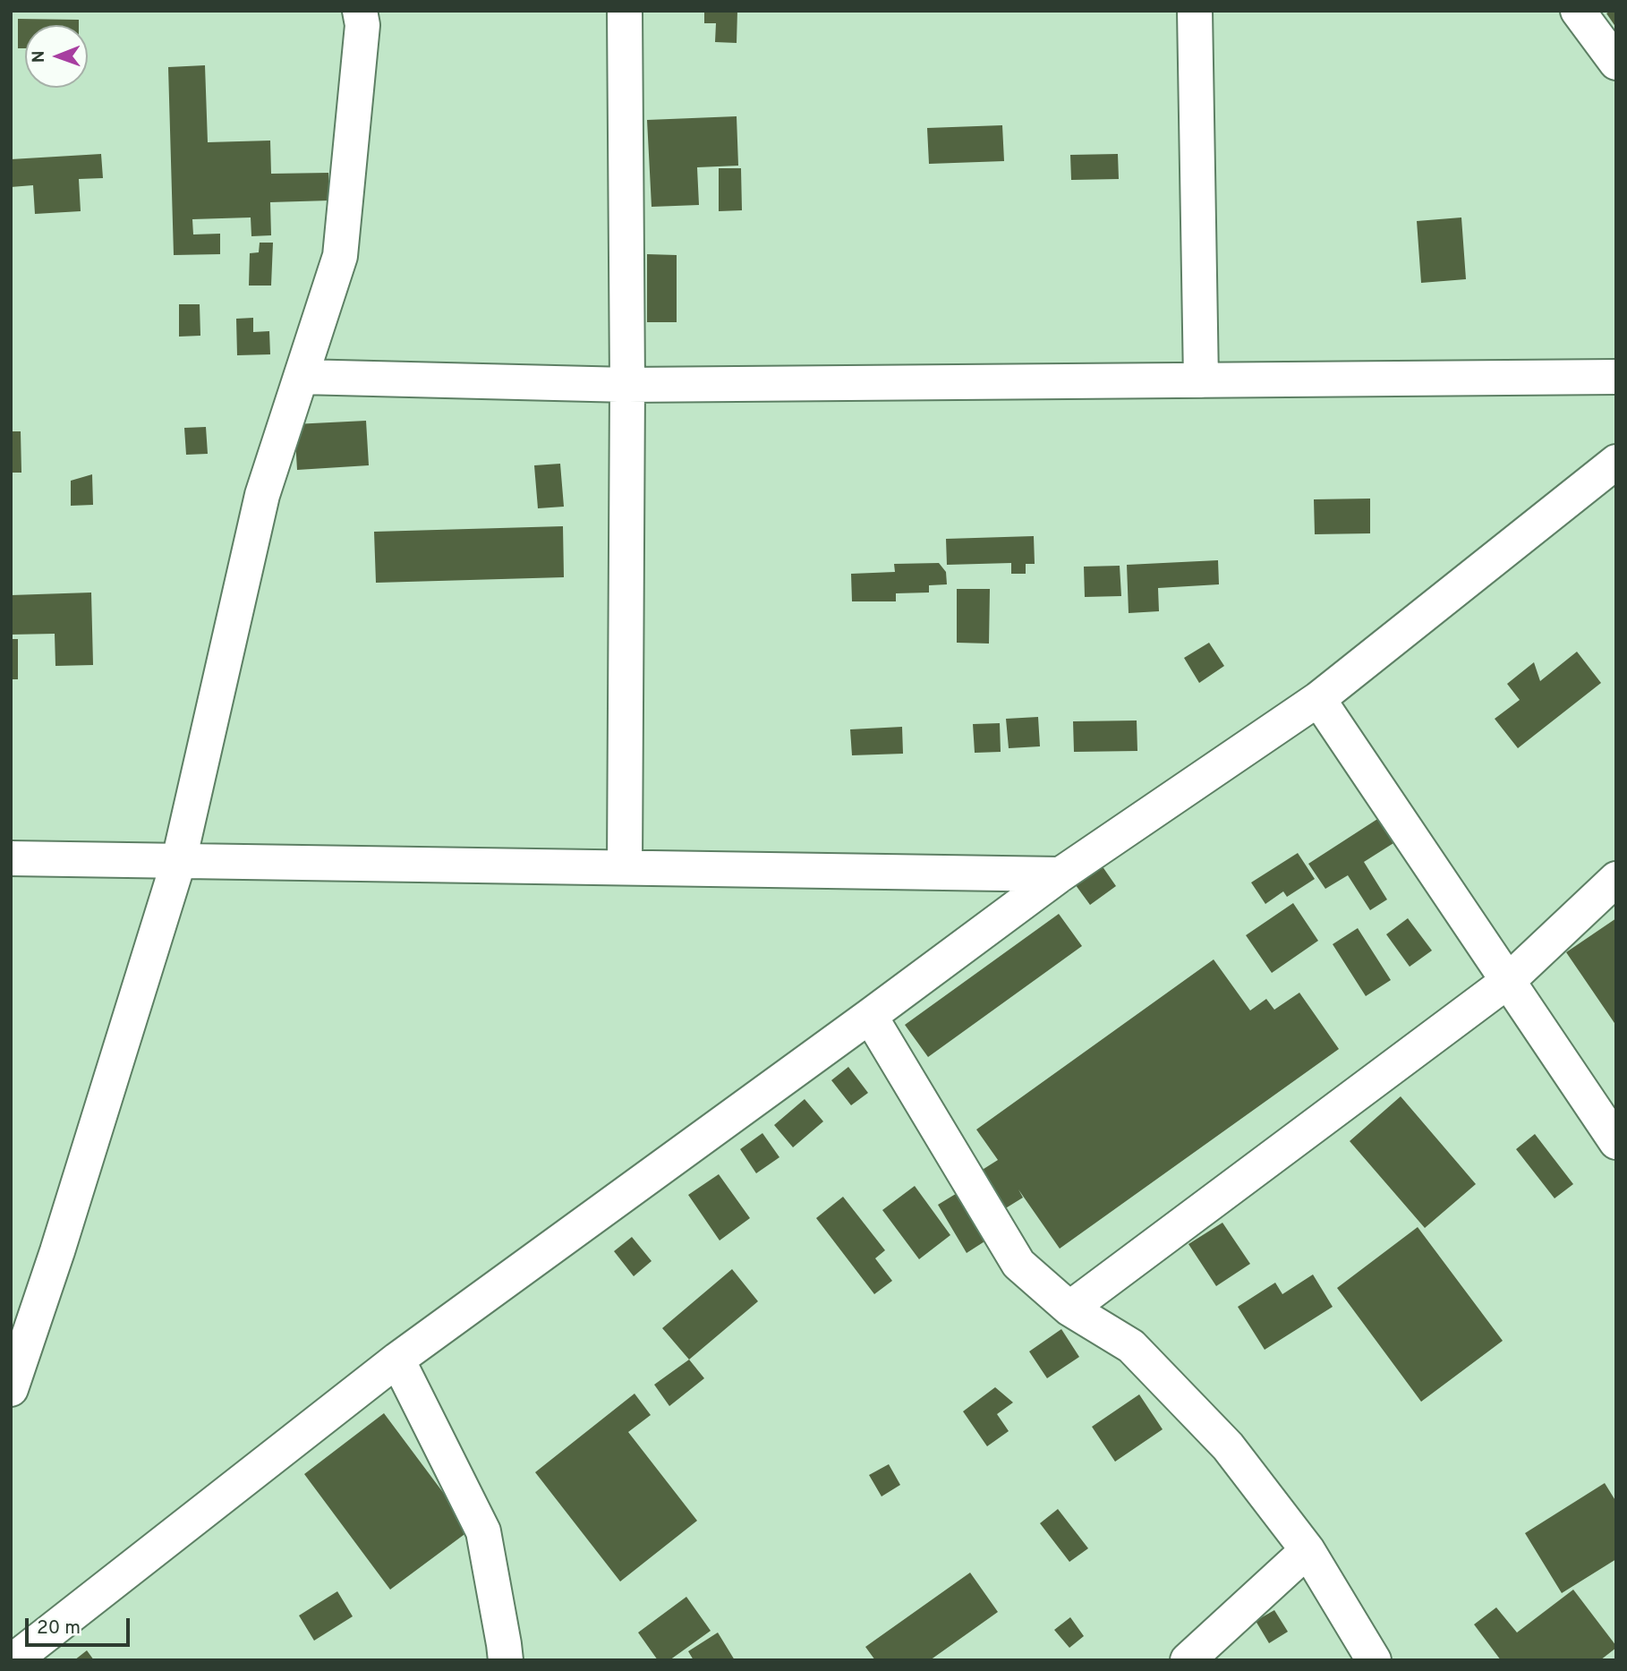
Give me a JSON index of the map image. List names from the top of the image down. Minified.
{"scale_bar":"20 m","north":"left"}
